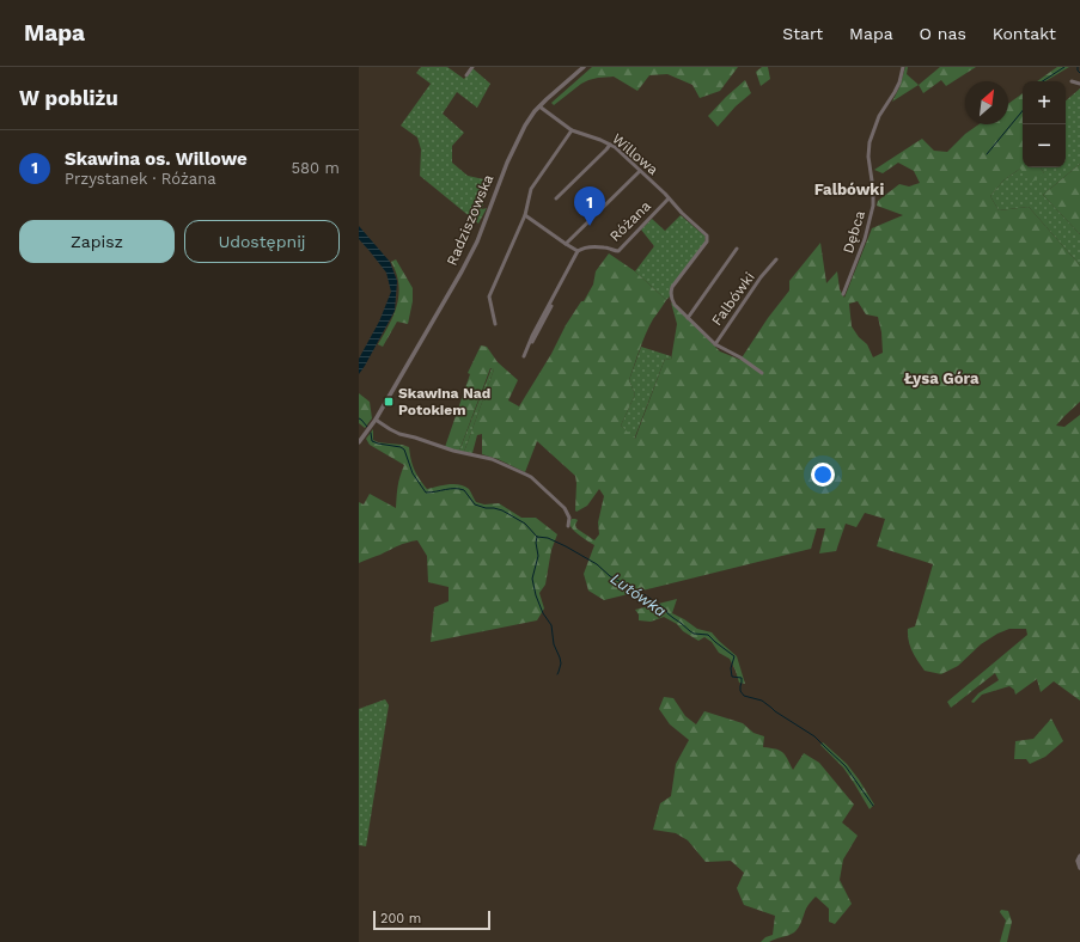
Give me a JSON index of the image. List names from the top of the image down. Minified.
{"streets":{"street":["Willowa","Radziszowska","Różana","Dębca","Falbówki"]},"crossings":[["Willowa","Radziszowska"],["Willowa","Różana"],["Willowa","Falbówki"]],"districts":["Falbówki","Łysa Góra"],"water":["Lutówka"],"places":{"transit":["Skawina Nad Potokiem"]},"scale_bar":"200 m","north":"top right","page":{"header":"Mapa","nav":["Start","Mapa","O nas","Kontakt"],"heading":"W pobliżu","map_buttons":["+","−"],"list":[{"mark":"1","name":"Skawina os. Willowe","note":"Przystanek · Różana","value":"580 m"}],"pins":"1","buttons":["Zapisz","Udostępnij"],"scale":"200 m"}}
